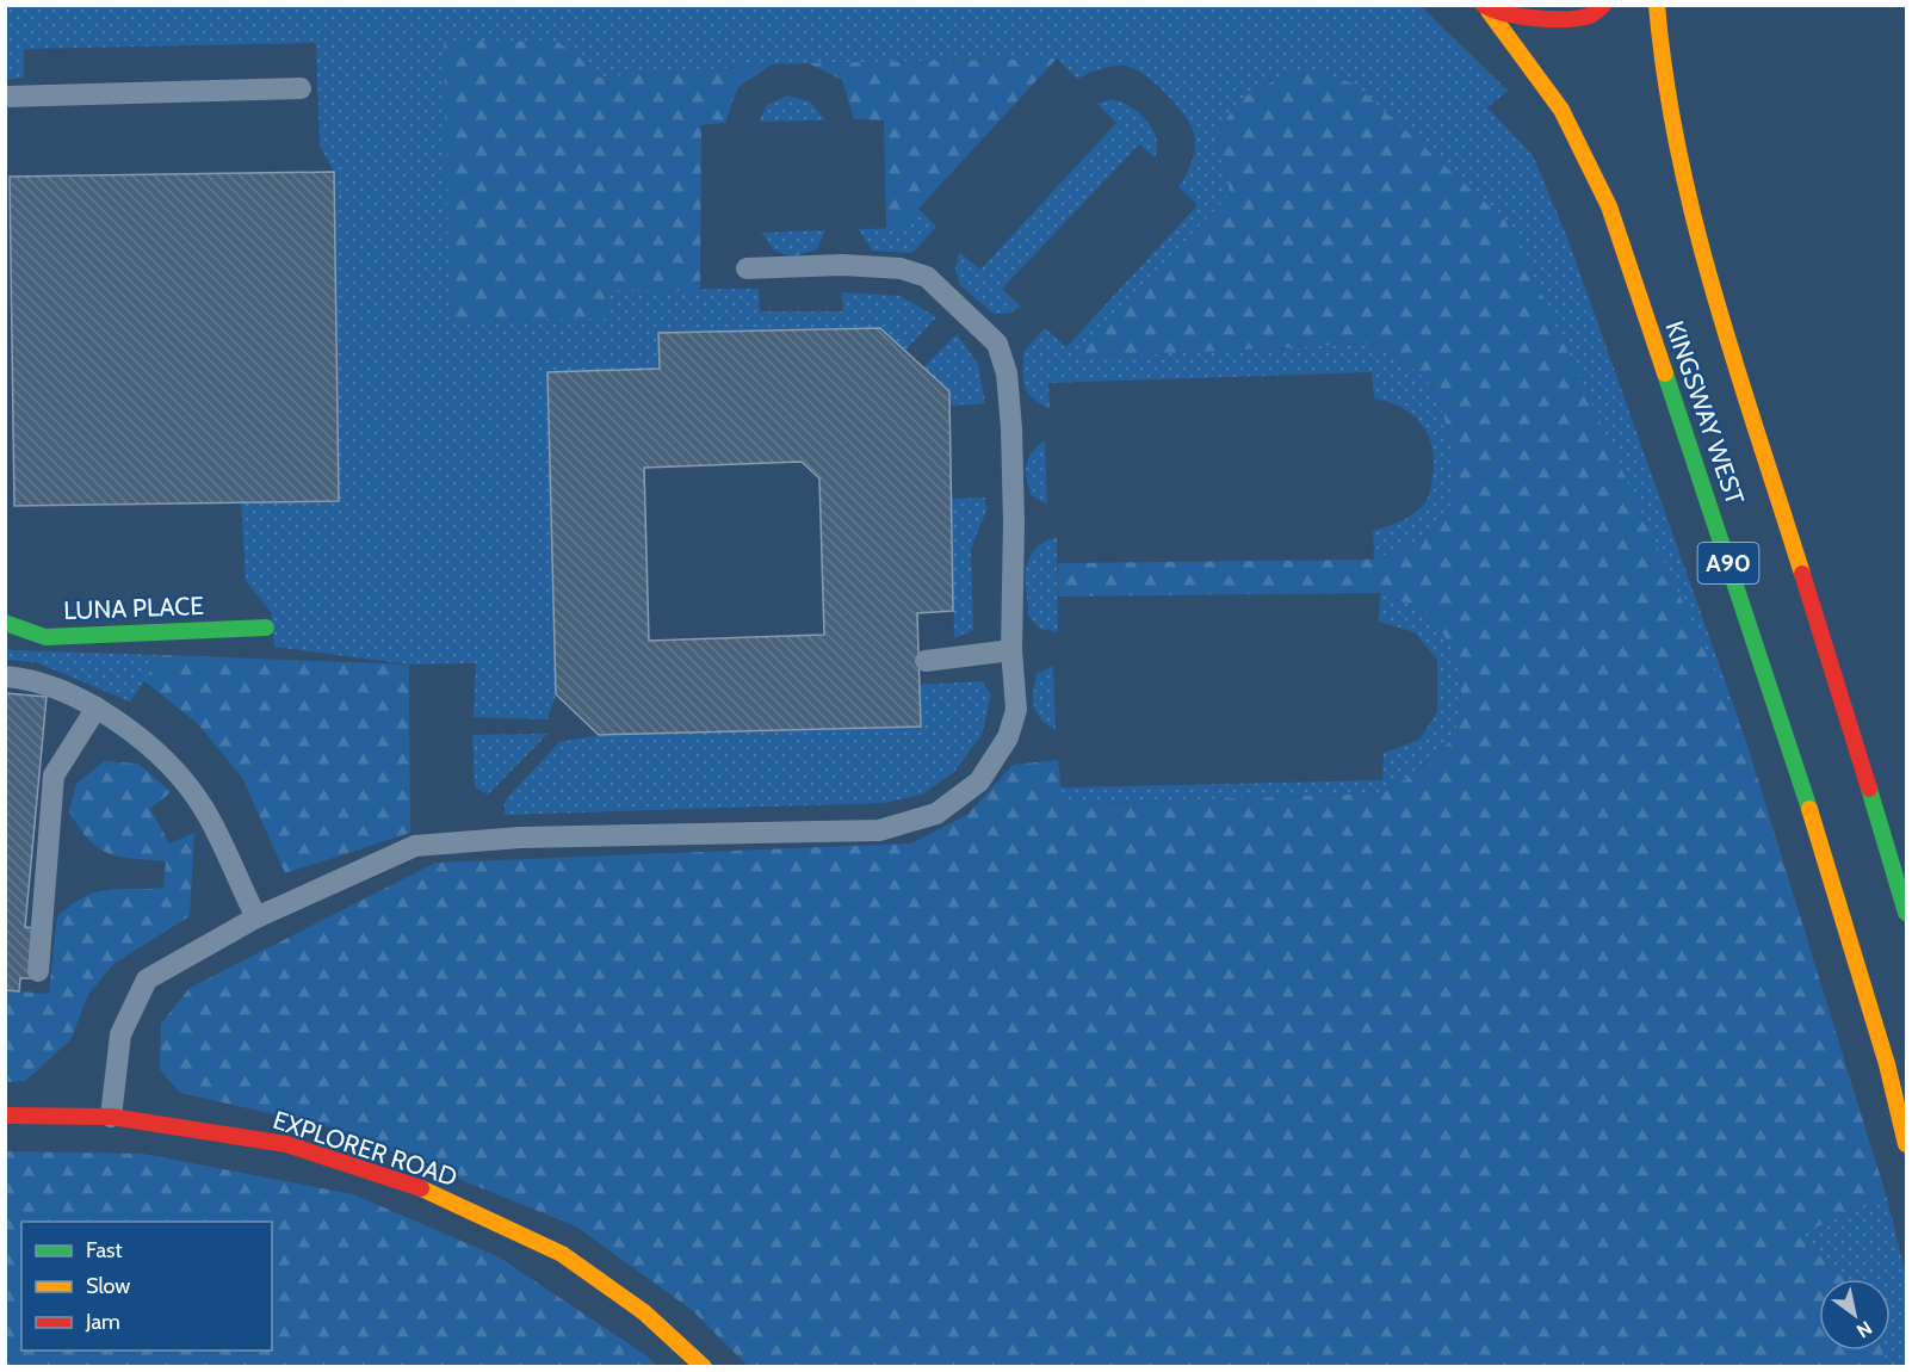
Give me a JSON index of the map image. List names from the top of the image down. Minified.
{"streets":{"main road":["KINGSWAY WEST","A90","LUNA PLACE","EXPLORER ROAD"]},"crossings":[["KINGSWAY WEST","A90"]],"legend":["Fast","Slow","Jam"],"north":"bottom right"}
